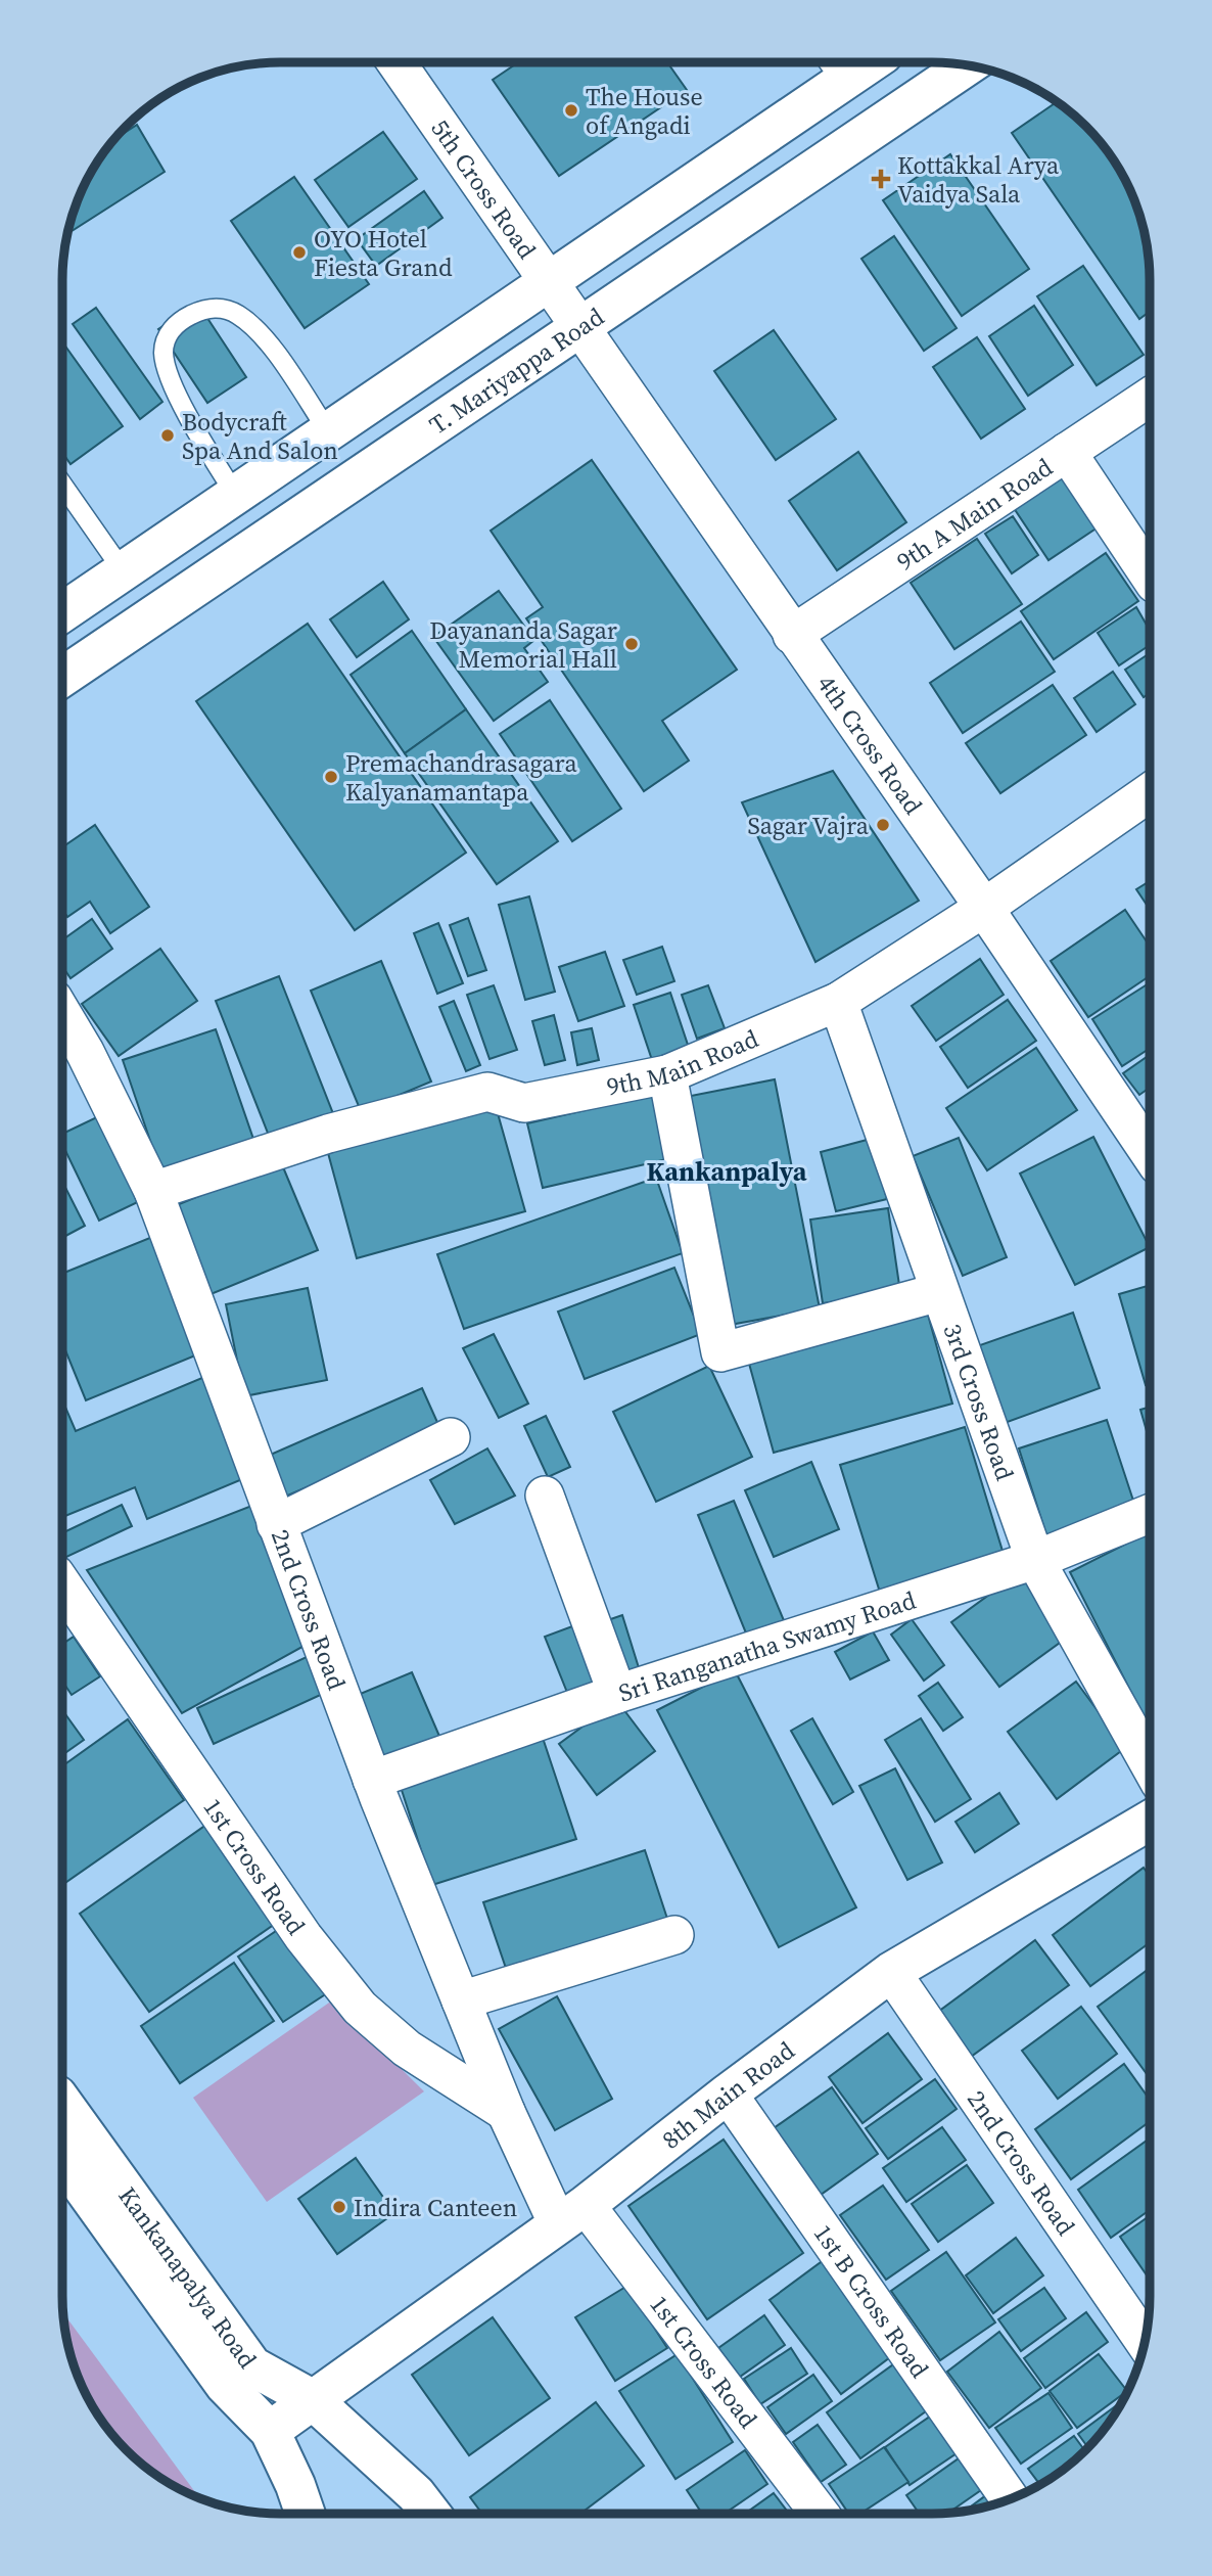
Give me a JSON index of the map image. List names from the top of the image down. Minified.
{"streets":{"main road":["T. Mariyappa Road","8th Main Road","Kankanapalya Road"],"street":["5th Cross Road","9th A Main Road","4th Cross Road","9th Main Road","3rd Cross Road","2nd Cross Road","Sri Ranganatha Swamy Road","1st Cross Road","1st B Cross Road"]},"crossings":[["5th Cross Road","T. Mariyappa Road"],["5th Cross Road","4th Cross Road"],["T. Mariyappa Road","4th Cross Road"],["9th A Main Road","4th Cross Road"],["4th Cross Road","9th Main Road"],["9th Main Road","3rd Cross Road"],["9th Main Road","2nd Cross Road"],["3rd Cross Road","Sri Ranganatha Swamy Road"],["2nd Cross Road","Sri Ranganatha Swamy Road"],["2nd Cross Road","1st Cross Road"],["2nd Cross Road","8th Main Road"],["1st Cross Road","8th Main Road"],["8th Main Road","Kankanapalya Road"],["8th Main Road","1st B Cross Road"]],"districts":["Kankanpalya"],"places":{"other":["The House of Angadi","OYO Hotel Fiesta Grand","Bodycraft Spa And Salon","Dayananda Sagar Memorial Hall","Premachandrasagara Kalyanamantapa","Sagar Vajra","Indira Canteen"],"health":["Kottakkal Arya Vaidya Sala"]}}
